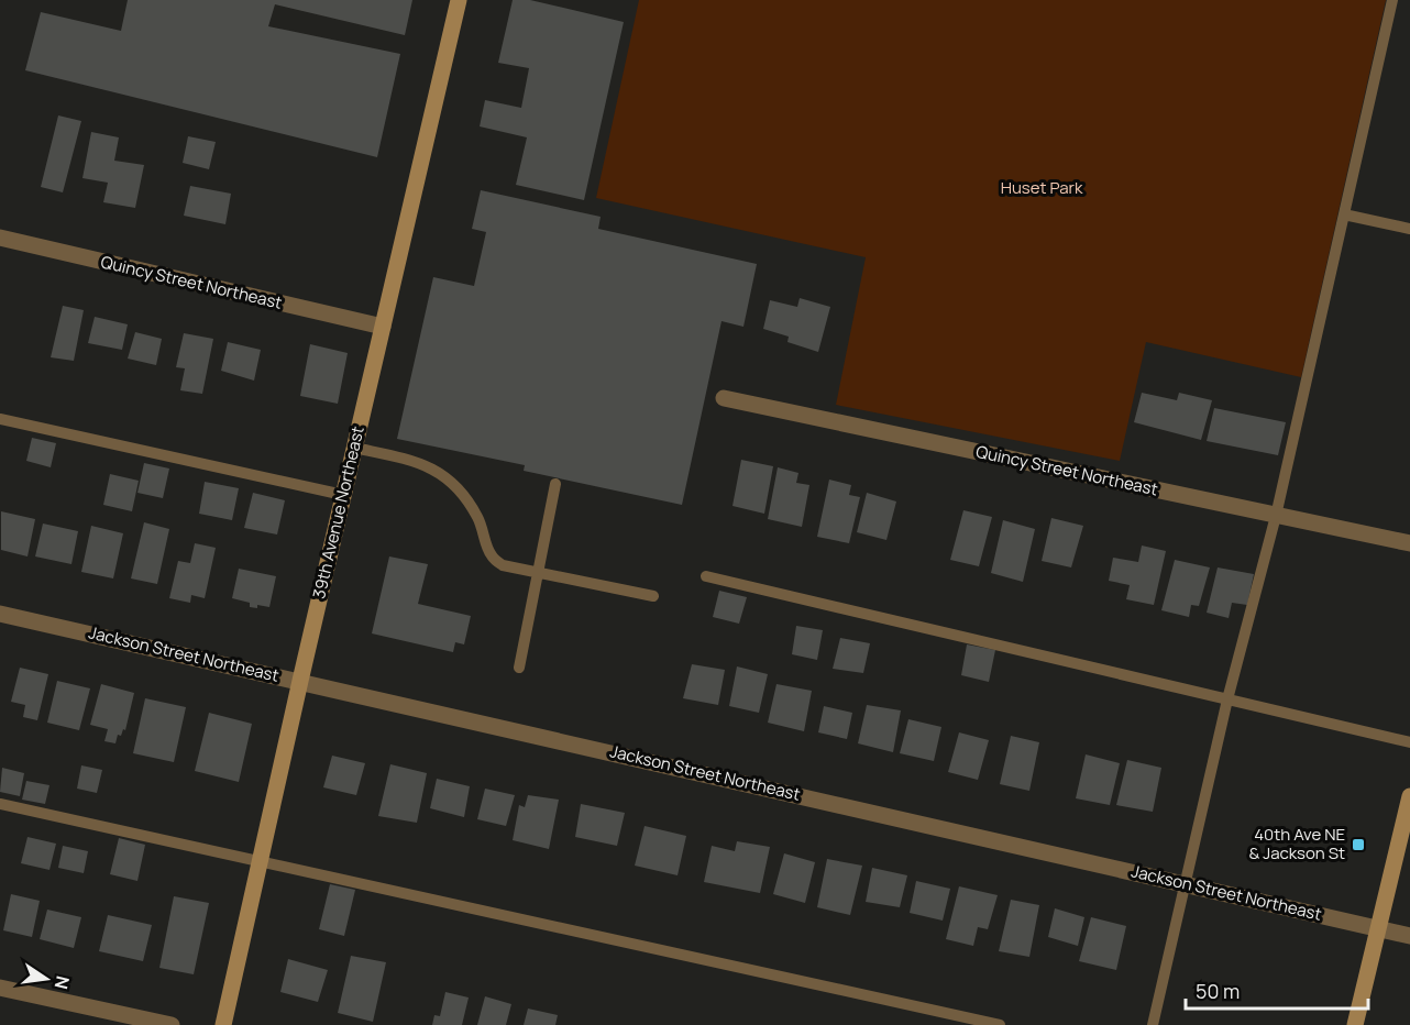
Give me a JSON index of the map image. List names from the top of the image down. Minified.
{"streets":{"street":["Quincy Street Northeast","39th Avenue Northeast","Jackson Street Northeast"]},"crossings":[["Quincy Street Northeast","39th Avenue Northeast"],["39th Avenue Northeast","Jackson Street Northeast"]],"parks":["Huset Park"],"places":{"transit":["40th Ave NE & Jackson St"]},"scale_bar":"50 m","north":"right"}
